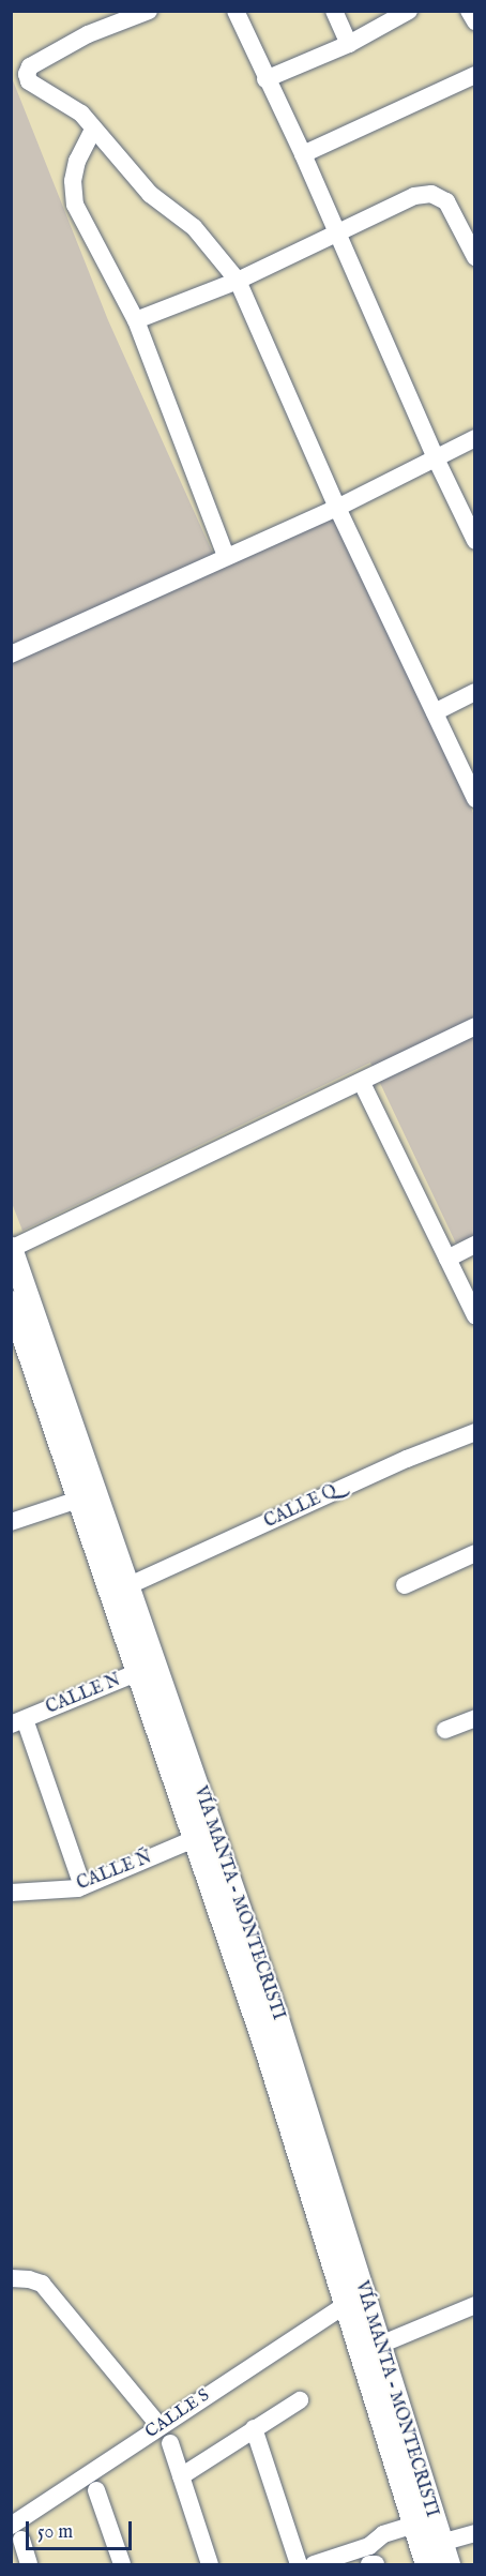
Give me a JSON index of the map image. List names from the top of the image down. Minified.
{"streets":{"main road":["VÍA MANTA - MONTECRISTI"],"street":["CALLE Q","CALLE N","CALLE Ñ","CALLE S"]},"crossings":[["CALLE Q","VÍA MANTA - MONTECRISTI"],["CALLE N","VÍA MANTA - MONTECRISTI"],["CALLE Ñ","VÍA MANTA - MONTECRISTI"],["VÍA MANTA - MONTECRISTI","CALLE S"]],"scale_bar":"50 m"}
